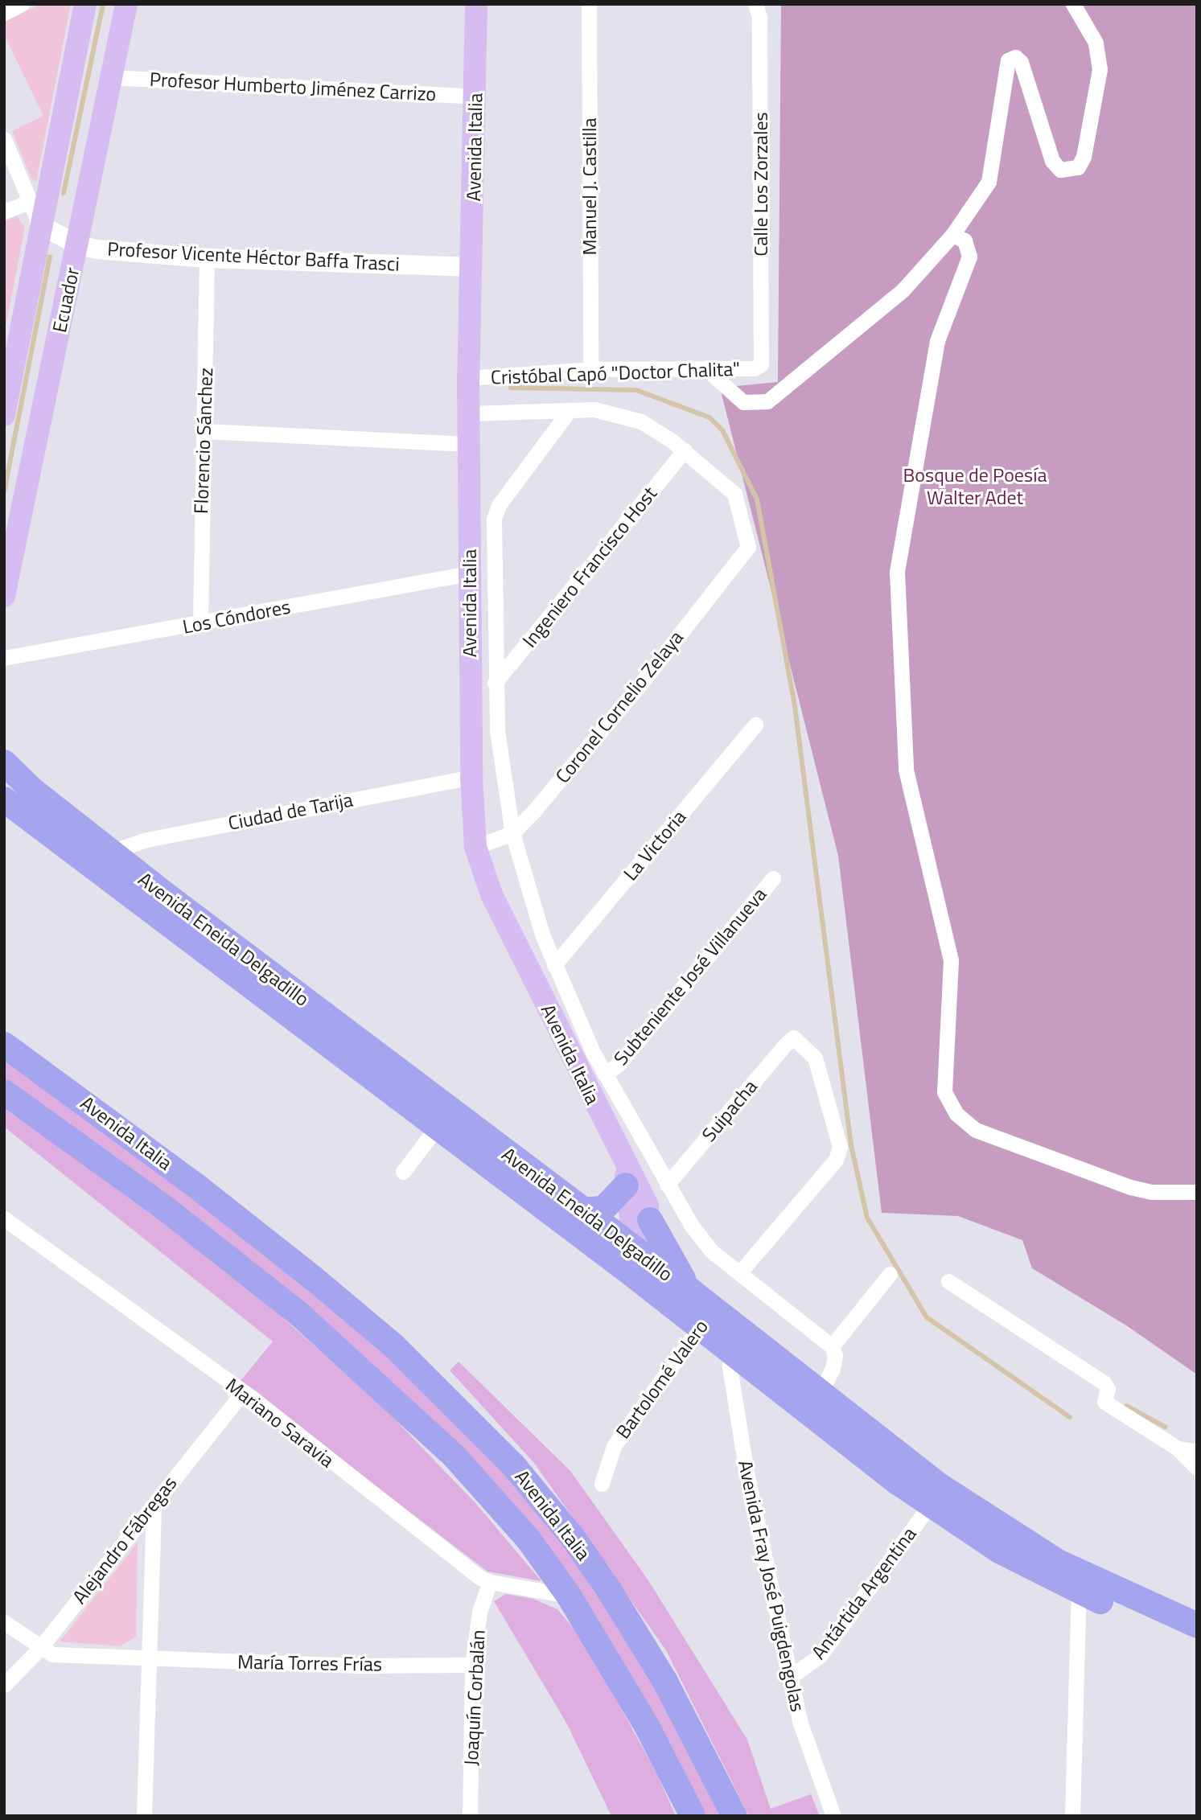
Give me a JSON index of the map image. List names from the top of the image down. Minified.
{"streets":{"main road":["Avenida Italia","Ecuador","Avenida Eneida Delgadillo"],"street":["Profesor Humberto Jiménez Carrizo","Calle Los Zorzales","Manuel J. Castilla","Profesor Vicente Héctor Baffa Trasci","Cristóbal Capó \"Doctor Chalita\"","Florencio Sánchez","Ingeniero Francisco Host","Los Cóndores","Coronel Cornelio Zelaya","Ciudad de Tarija","La Victoria","Subteniente José Villanueva","Suipacha","Bartolomé Valero","Mariano Saravia","Alejandro Fábregas","Avenida Fray José Puigdengolas","Antártida Argentina","María Torres Frías","Joaquín Corbalán"]},"crossings":[["Profesor Humberto Jiménez Carrizo","Avenida Italia"],["Profesor Humberto Jiménez Carrizo","Ecuador"],["Avenida Italia","Profesor Vicente Héctor Baffa Trasci"],["Avenida Italia","Cristóbal Capó \"Doctor Chalita\""],["Avenida Italia","Los Cóndores"],["Avenida Italia","Coronel Cornelio Zelaya"],["Avenida Italia","Ciudad de Tarija"],["Avenida Italia","Avenida Eneida Delgadillo"],["Avenida Italia","Mariano Saravia"],["Calle Los Zorzales","Cristóbal Capó \"Doctor Chalita\""],["Manuel J. Castilla","Cristóbal Capó \"Doctor Chalita\""],["Profesor Vicente Héctor Baffa Trasci","Ecuador"],["Profesor Vicente Héctor Baffa Trasci","Florencio Sánchez"],["Florencio Sánchez","Los Cóndores"],["Ingeniero Francisco Host","Coronel Cornelio Zelaya"],["Ciudad de Tarija","Avenida Eneida Delgadillo"],["Avenida Eneida Delgadillo","Bartolomé Valero"],["Avenida Eneida Delgadillo","Avenida Fray José Puigdengolas"],["Avenida Eneida Delgadillo","Antártida Argentina"],["Mariano Saravia","Alejandro Fábregas"],["Mariano Saravia","Joaquín Corbalán"],["Alejandro Fábregas","María Torres Frías"],["Avenida Fray José Puigdengolas","Antártida Argentina"],["María Torres Frías","Joaquín Corbalán"]],"parks":["Bosque de Poesía Walter Adet"]}
